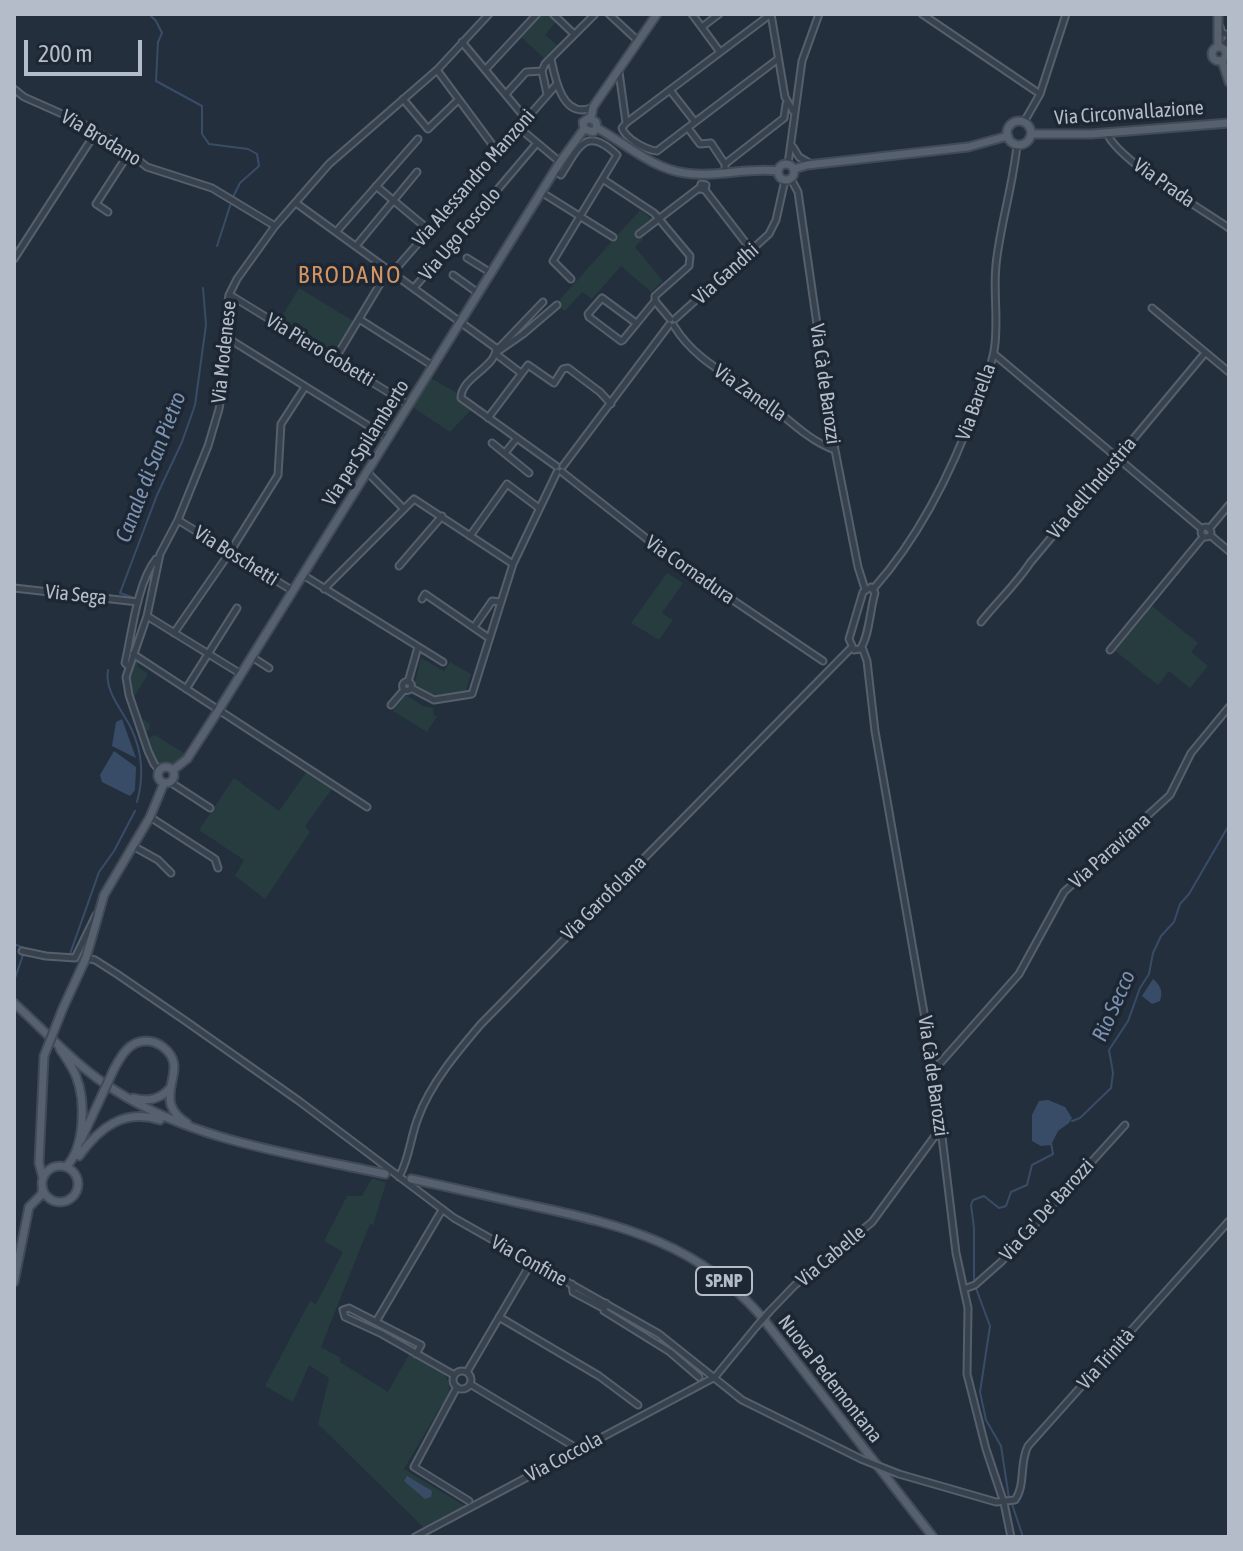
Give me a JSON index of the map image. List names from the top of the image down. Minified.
{"streets":{"main road":["Via Circonvallazione","Via per Spilamberto","SP.NP","Nuova Pedemontana"],"street":["Via Brodano","Via Alessandro Manzoni","Via Prada","Via Ugo Foscolo","Via Gandhi","Via Piero Gobetti","Via Modenese","Via Cà de Barozzi","Via Zanella","Via Barella","Via dell’Industria","Via Boschetti","Via Cornadura","Via Sega","Via Paraviana","Via Garofolana","Via Ca' De' Barozzi","Via Cabelle","Via Confine","Via Trinità","Via Coccola"]},"crossings":[["Via Circonvallazione","Via Prada"],["Via Circonvallazione","Via Barella"],["Via Brodano","Via Modenese"],["Via Alessandro Manzoni","Via Piero Gobetti"],["Via Gandhi","Via Cà de Barozzi"],["Via Gandhi","Via Zanella"],["Via Gandhi","Via Cornadura"],["Via Piero Gobetti","Via Modenese"],["Via Piero Gobetti","Via per Spilamberto"],["Via Modenese","Via per Spilamberto"],["Via Modenese","Via Boschetti"],["Via Cà de Barozzi","Via Zanella"],["Via Cà de Barozzi","Via Paraviana"],["Via Cà de Barozzi","Via Ca' De' Barozzi"],["Via Cà de Barozzi","Via Cabelle"],["Via Cà de Barozzi","Via Confine"],["Via Cà de Barozzi","Via Trinità"],["Via per Spilamberto","Via Boschetti"],["Via per Spilamberto","Via Confine"],["Via Garofolana","Via Confine"],["Via Cabelle","Via Confine"],["Via Cabelle","Via Coccola"],["Via Confine","Via Trinità"],["Via Confine","Via Coccola"]],"districts":["BRODANO"],"water":["Canale di San Pietro","Rio Secco"],"scale_bar":"200 m"}
